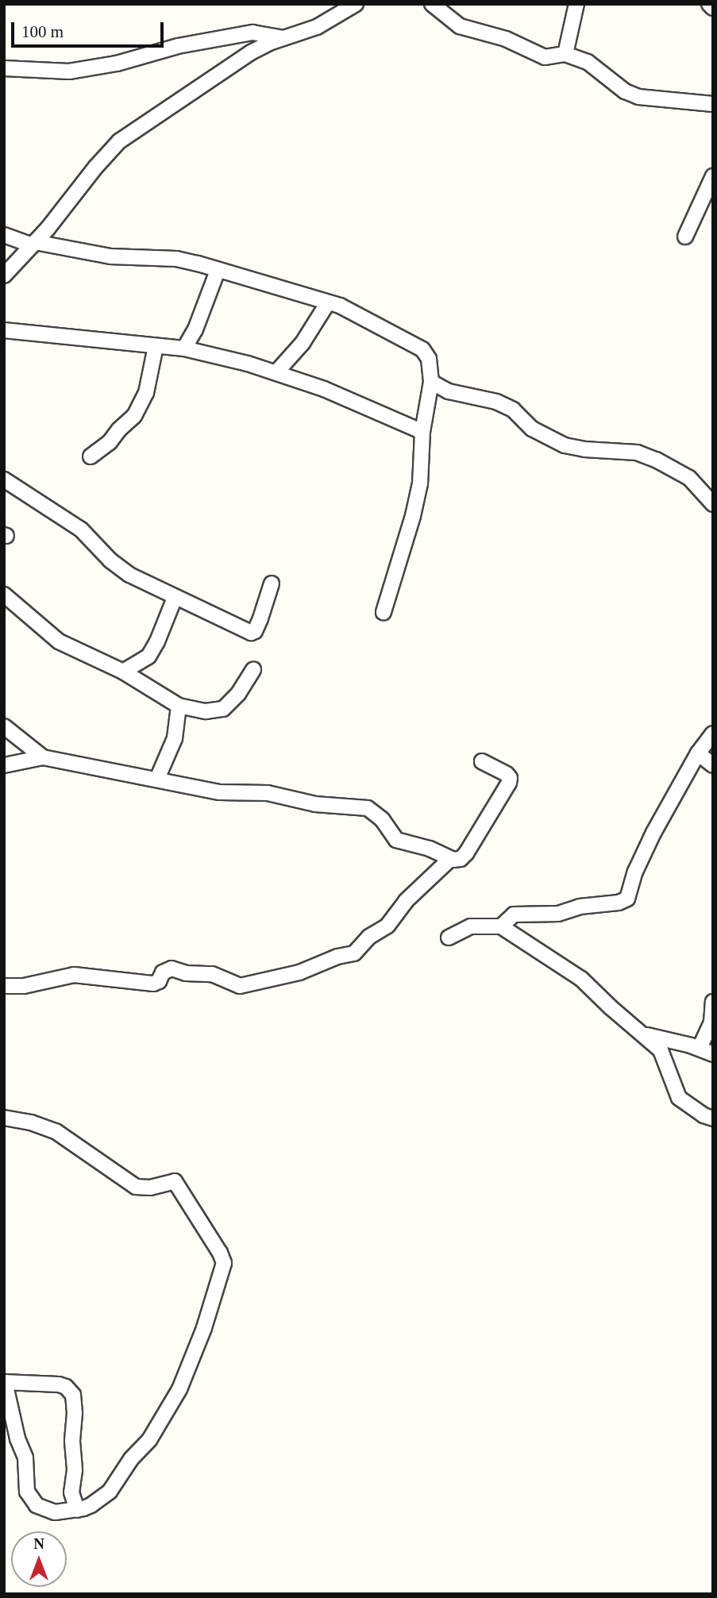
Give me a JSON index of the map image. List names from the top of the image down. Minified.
{"scale_bar":"100 m","north":"top"}
